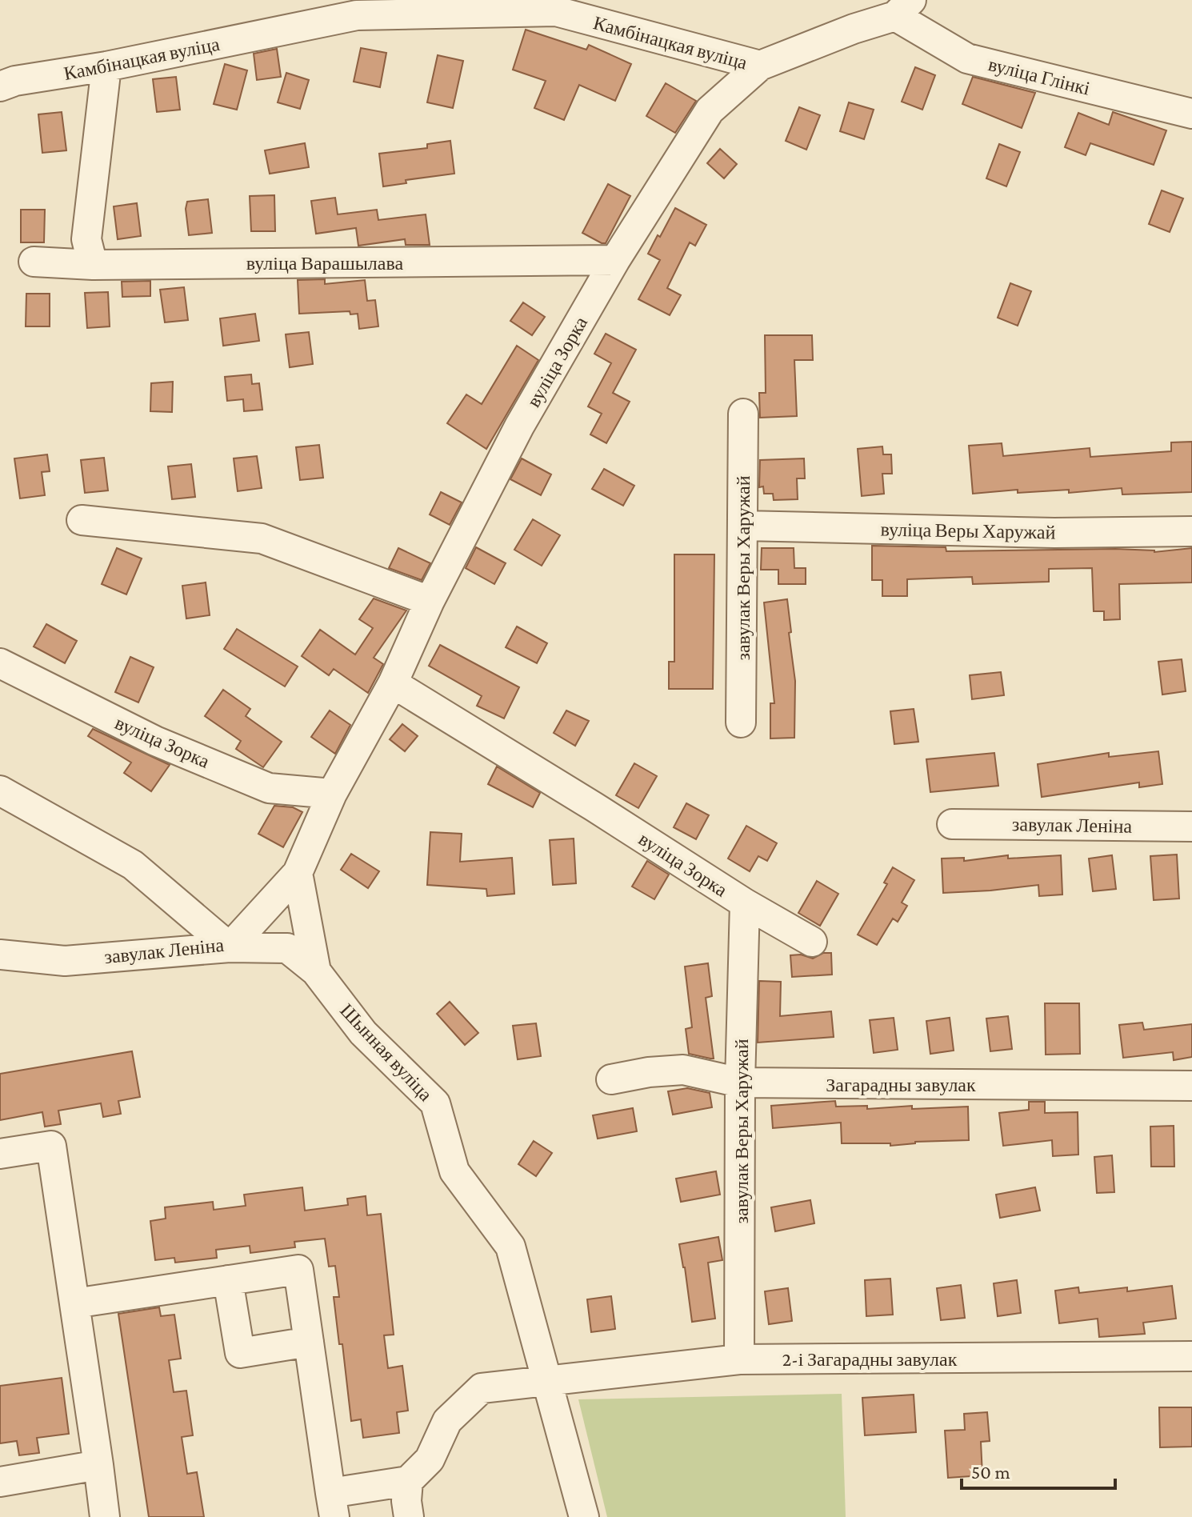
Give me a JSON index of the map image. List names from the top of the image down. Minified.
{"streets":{"street":["Камбінацкая вуліца","вуліца Глінкі","вуліца Варашылава","вуліца Зорка","вуліца Веры Харужай","завулак Веры Харужай","завулак Леніна","Шынная вуліца","Загарадны завулак","2-і Загарадны завулак"]},"crossings":[["Камбінацкая вуліца","вуліца Глінкі"],["Камбінацкая вуліца","вуліца Зорка"],["вуліца Варашылава","вуліца Зорка"],["вуліца Зорка","завулак Веры Харужай"],["вуліца Зорка","завулак Леніна"],["вуліца Зорка","Шынная вуліца"],["вуліца Веры Харужай","завулак Веры Харужай"],["завулак Веры Харужай","Загарадны завулак"],["завулак Веры Харужай","2-і Загарадны завулак"],["завулак Леніна","Шынная вуліца"],["Шынная вуліца","2-і Загарадны завулак"]],"scale_bar":"50 m"}
